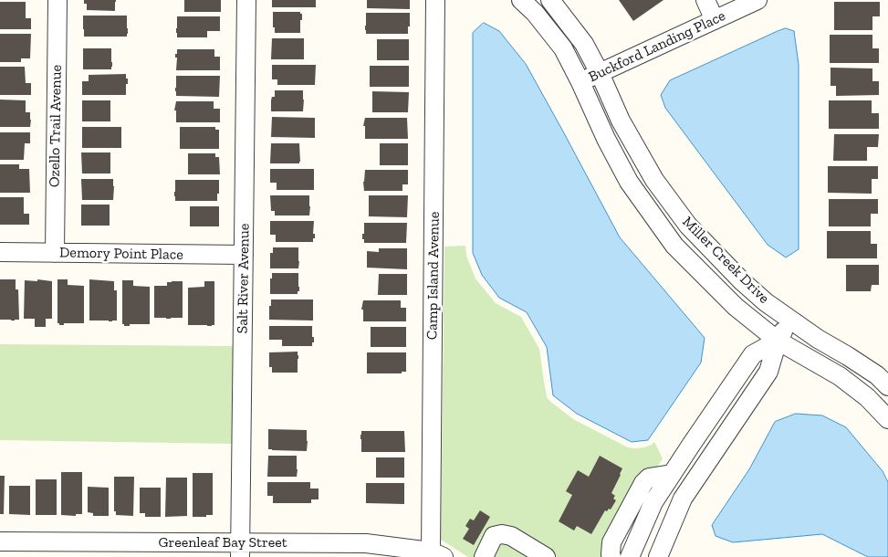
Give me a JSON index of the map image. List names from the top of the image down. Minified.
{"streets":{"street":["Buckford Landing Place","Ozello Trail Avenue","Demory Point Place","Miller Creek Drive","Camp Island Avenue","Salt River Avenue","Greenleaf Bay Street"]},"crossings":[["Buckford Landing Place","Miller Creek Drive"],["Ozello Trail Avenue","Demory Point Place"],["Demory Point Place","Salt River Avenue"],["Camp Island Avenue","Greenleaf Bay Street"],["Salt River Avenue","Greenleaf Bay Street"]]}
